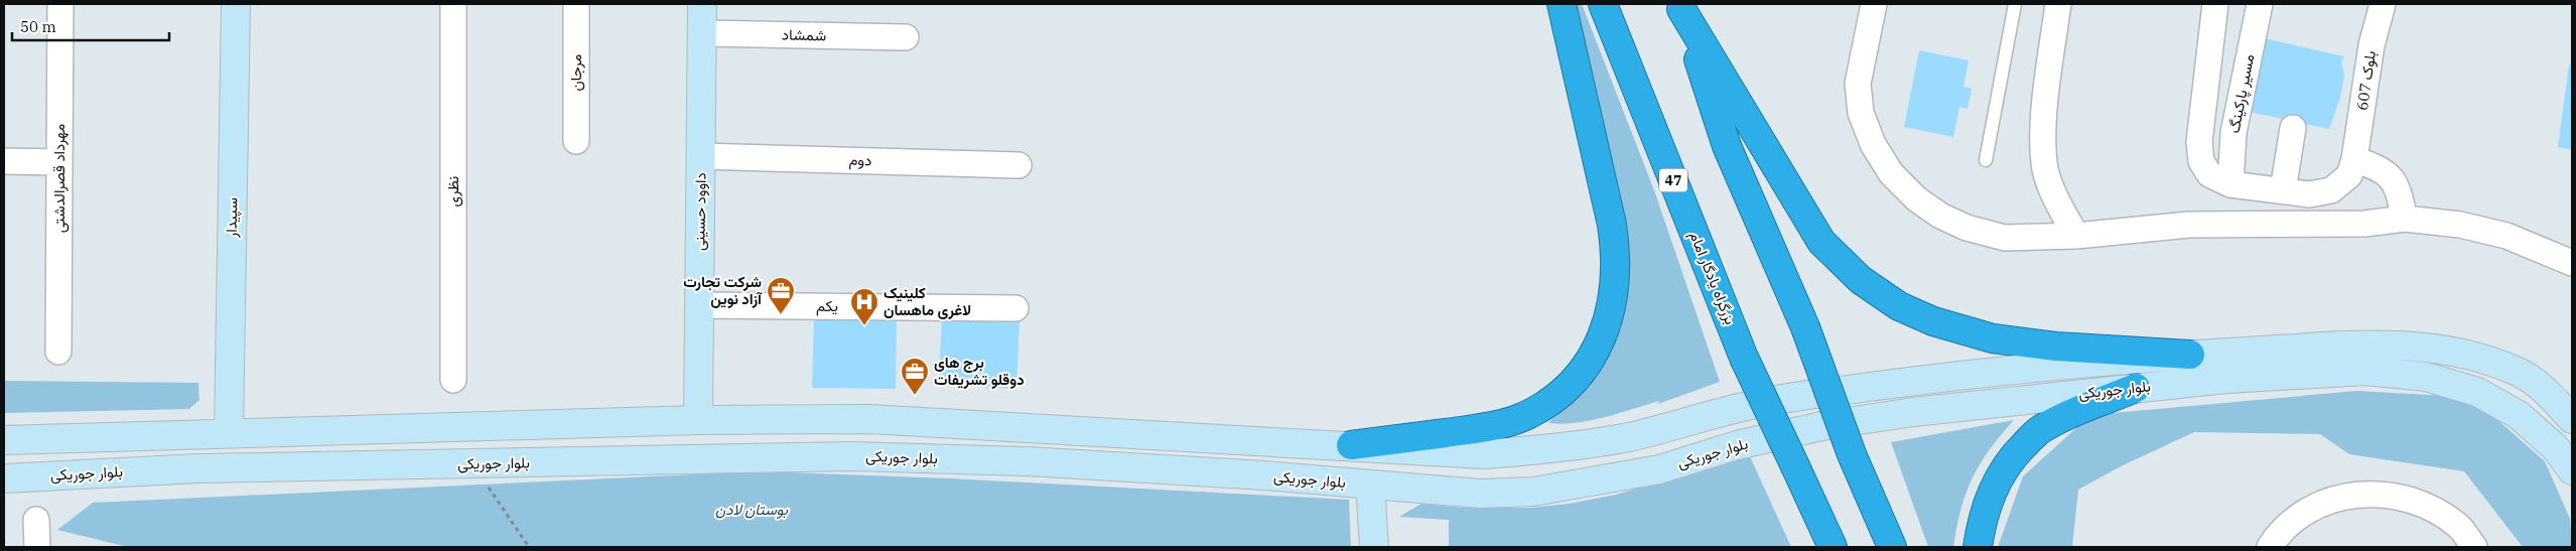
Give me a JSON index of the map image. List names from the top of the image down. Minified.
{"streets":{"highway":["47","بزرگراه یادگار امام"],"main road":["داوود حسینی","سپیدار","بلوار جوریکی"],"street":["شمشاد","مرجان","بلوک 607","مسیر پارکینگ","دوم","مهرداد قصرالدشتی","نظری","یکم"]},"crossings":[["شمشاد","داوود حسینی"],["بلوک 607","مسیر پارکینگ"],["دوم","داوود حسینی"],["داوود حسینی","یکم"],["داوود حسینی","بلوار جوریکی"],["سپیدار","بلوار جوریکی"]],"parks":["بوستان لادن"],"places":{"office":["شرکت تجارت آزاد نوین","برج های دوقلو تشریفات"],"hospital":["کلینیک لاغری ماهسان"]},"scale_bar":"50 m"}
